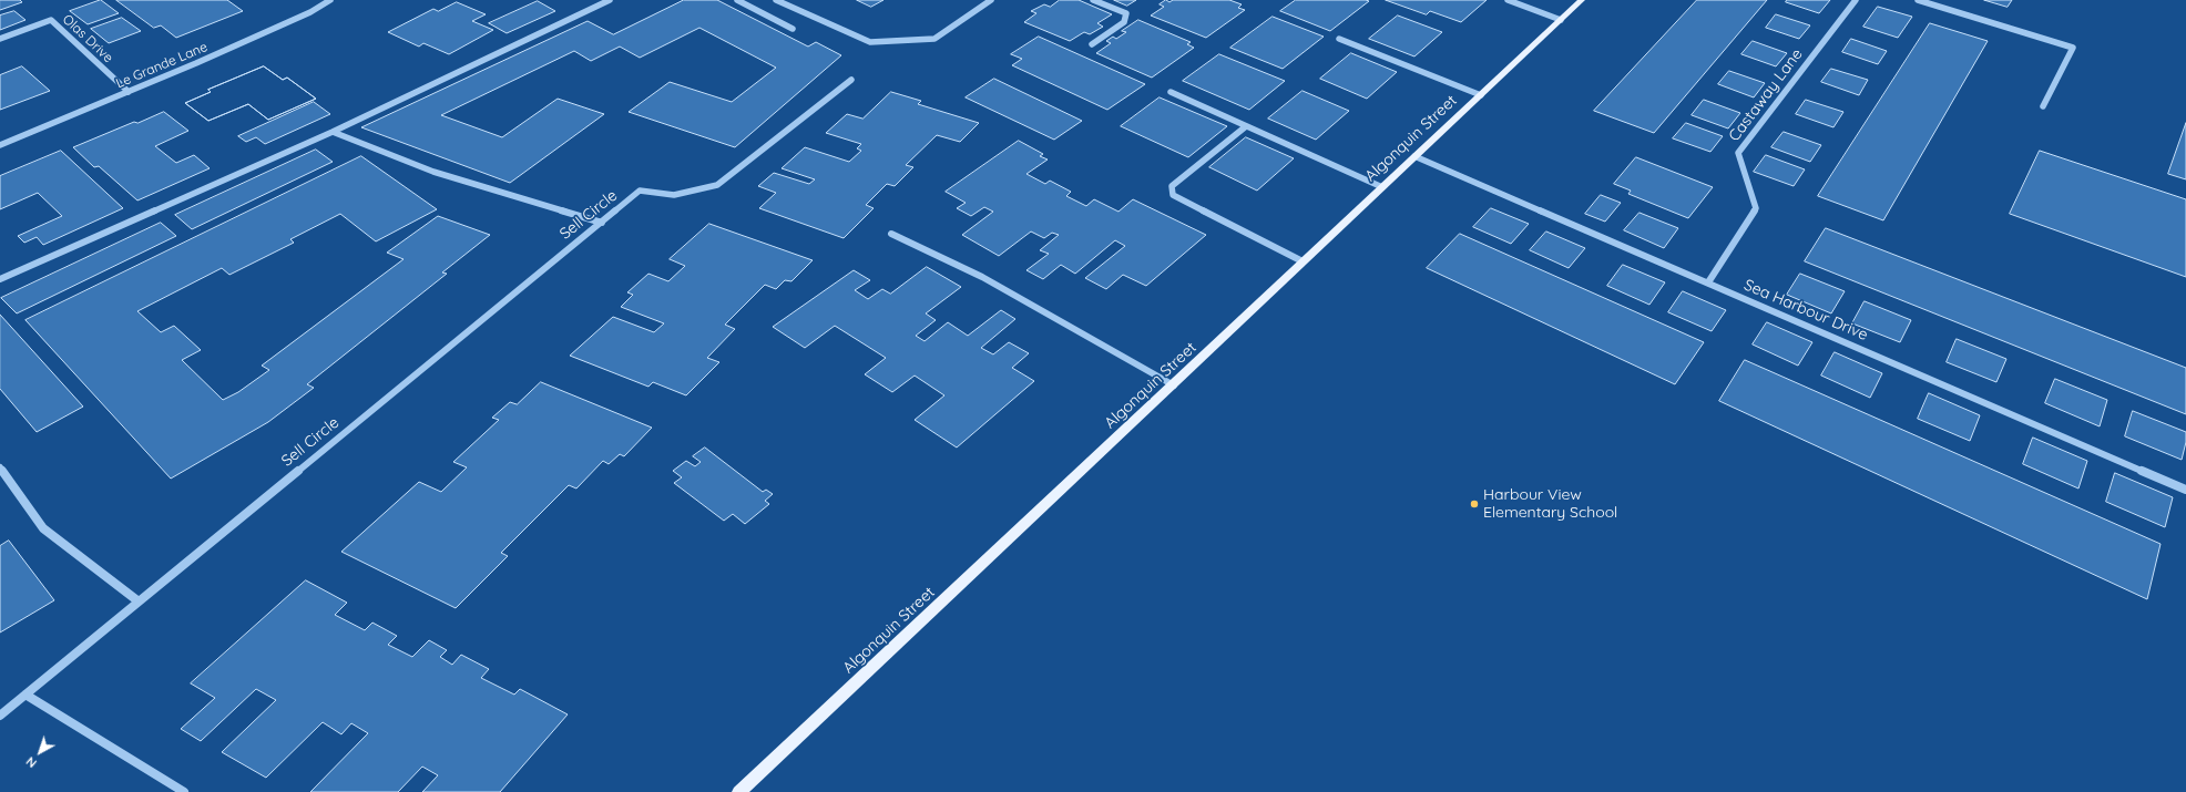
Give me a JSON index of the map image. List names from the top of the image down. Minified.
{"streets":{"main road":["Algonquin Street"],"street":["Olas Drive","Le Grande Lane","Castaway Lane","Sell Circle","Sea Harbour Drive"]},"crossings":[["Olas Drive","Le Grande Lane"],["Castaway Lane","Sea Harbour Drive"],["Algonquin Street","Sea Harbour Drive"]],"places":["Harbour View Elementary School"],"north":"bottom left"}
